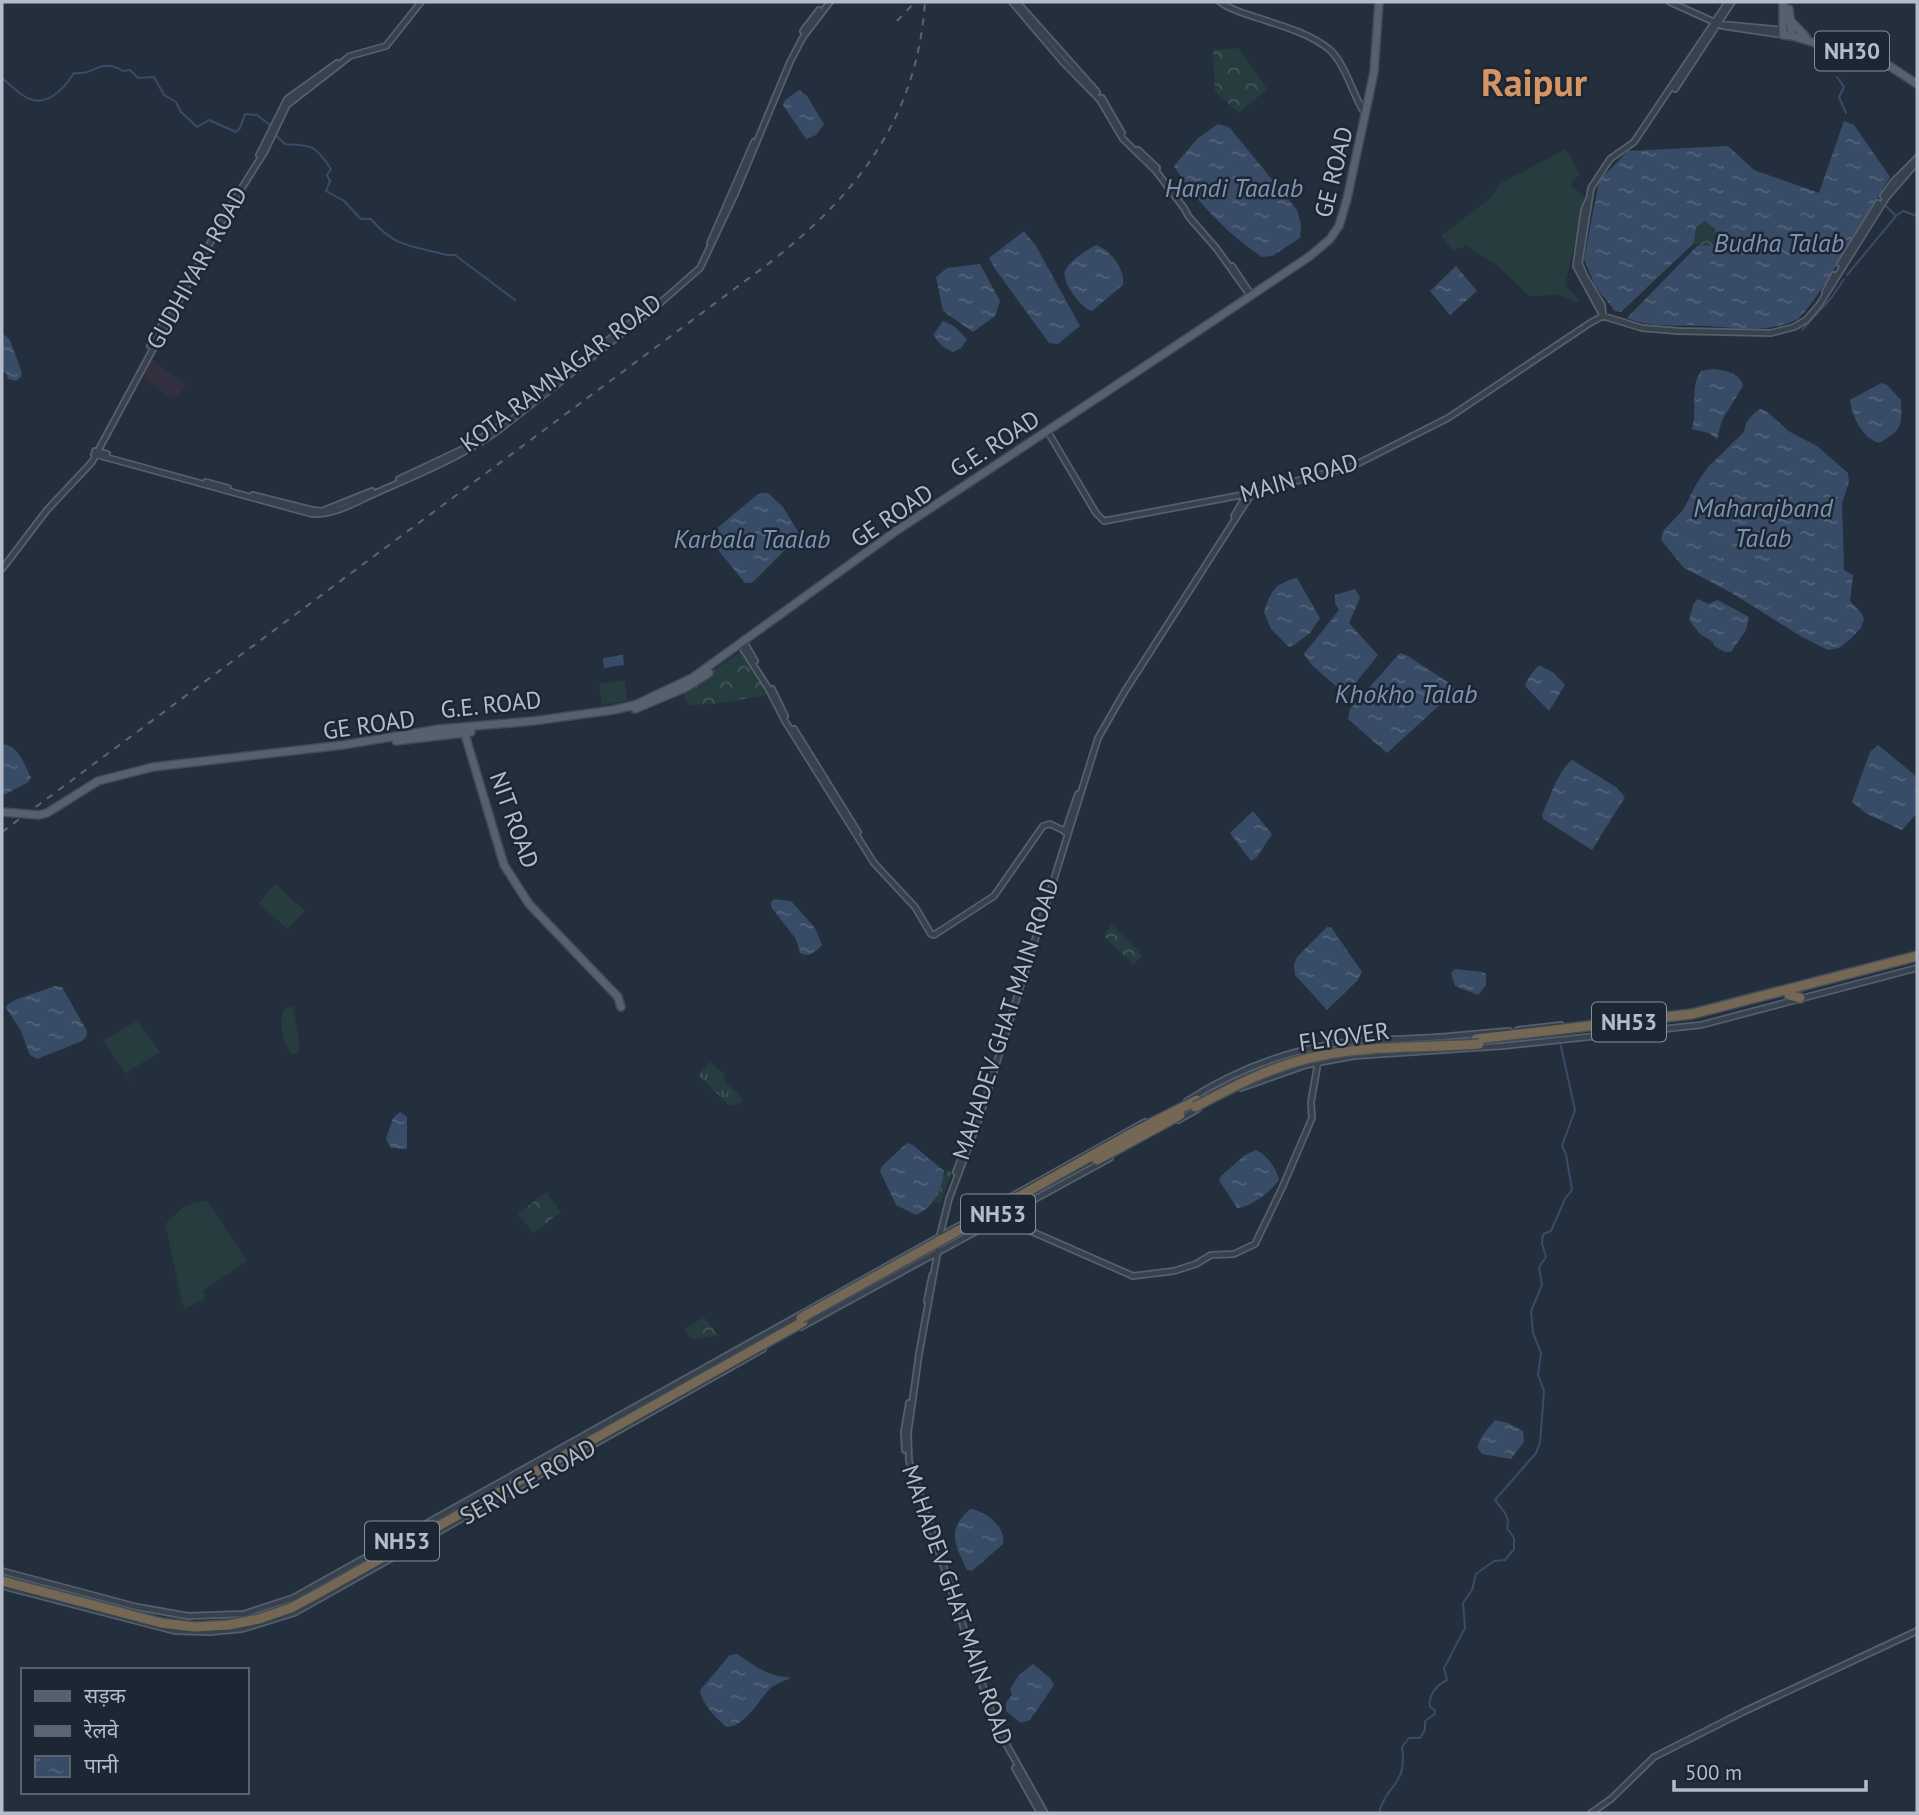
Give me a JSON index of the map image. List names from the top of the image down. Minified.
{"streets":{"highway":["NH53","FLYOVER"],"main road":["NH30","GE ROAD","G.E. ROAD","NIT ROAD"],"street":["GUDHIYARI ROAD","MAIN ROAD","MAHADEV GHAT MAIN ROAD","SERVICE ROAD"]},"crossings":[["GE ROAD","G.E. ROAD"],["GE ROAD","MAIN ROAD"],["GE ROAD","NIT ROAD"],["G.E. ROAD","NIT ROAD"],["MAIN ROAD","MAHADEV GHAT MAIN ROAD"],["MAHADEV GHAT MAIN ROAD","SERVICE ROAD"],["NH53","FLYOVER"],["NH53","SERVICE ROAD"]],"districts":["Raipur"],"water":["Handi Taalab","Budha Talab","Maharajband Talab","Karbala Taalab","Khokho Talab"],"legend":["सड़क","रेलवे","पानी"],"scale_bar":"500 m"}
